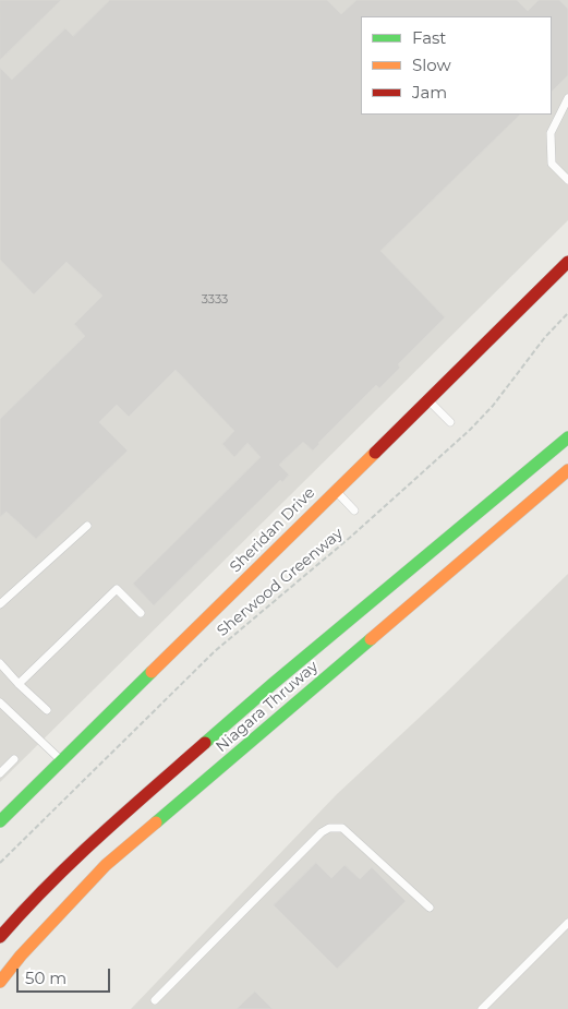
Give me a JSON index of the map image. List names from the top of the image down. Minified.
{"streets":{"main road":["Sheridan Drive","Niagara Thruway"],"path":["Sherwood Greenway"]},"house_numbers":["3333"],"legend":["Fast","Slow","Jam"],"scale_bar":"50 m"}
